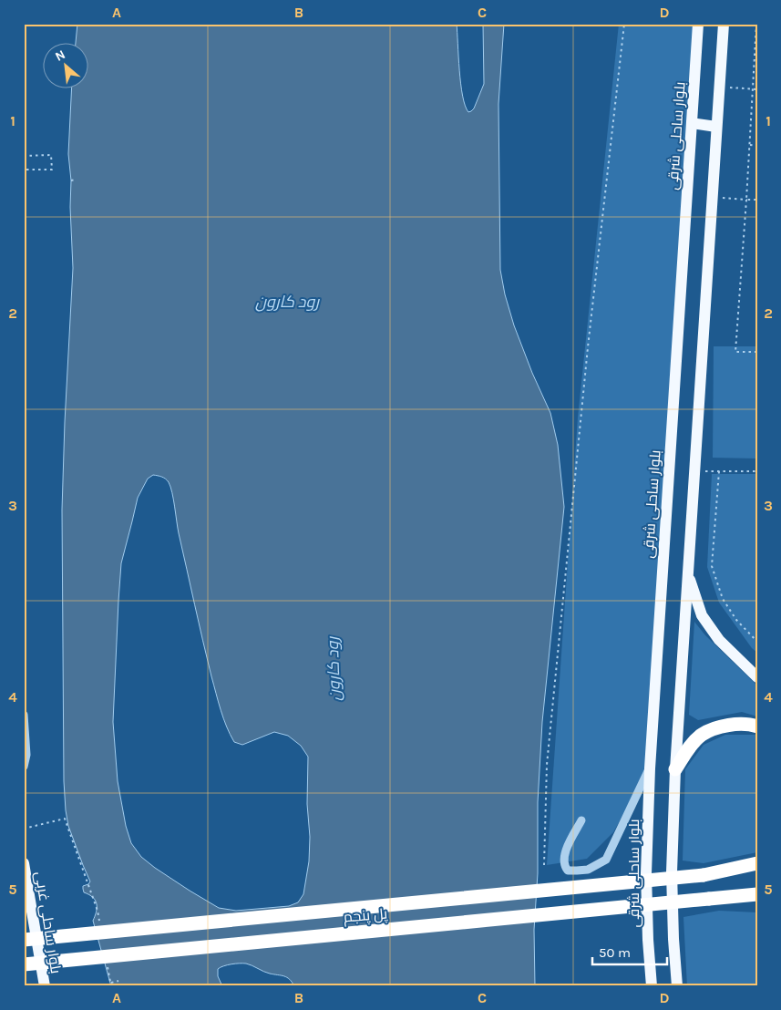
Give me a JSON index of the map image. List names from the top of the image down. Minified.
{"streets":{"highway":["پل پنجم"],"main road":["بلوار ساحلی شرقی","بلوار ساحلی غربی"]},"water":["رود کارون"],"scale_bar":"50 m","north":"top left","grid":{"columns":["A","B","C","D"],"rows":["1","2","3","4","5"]}}
